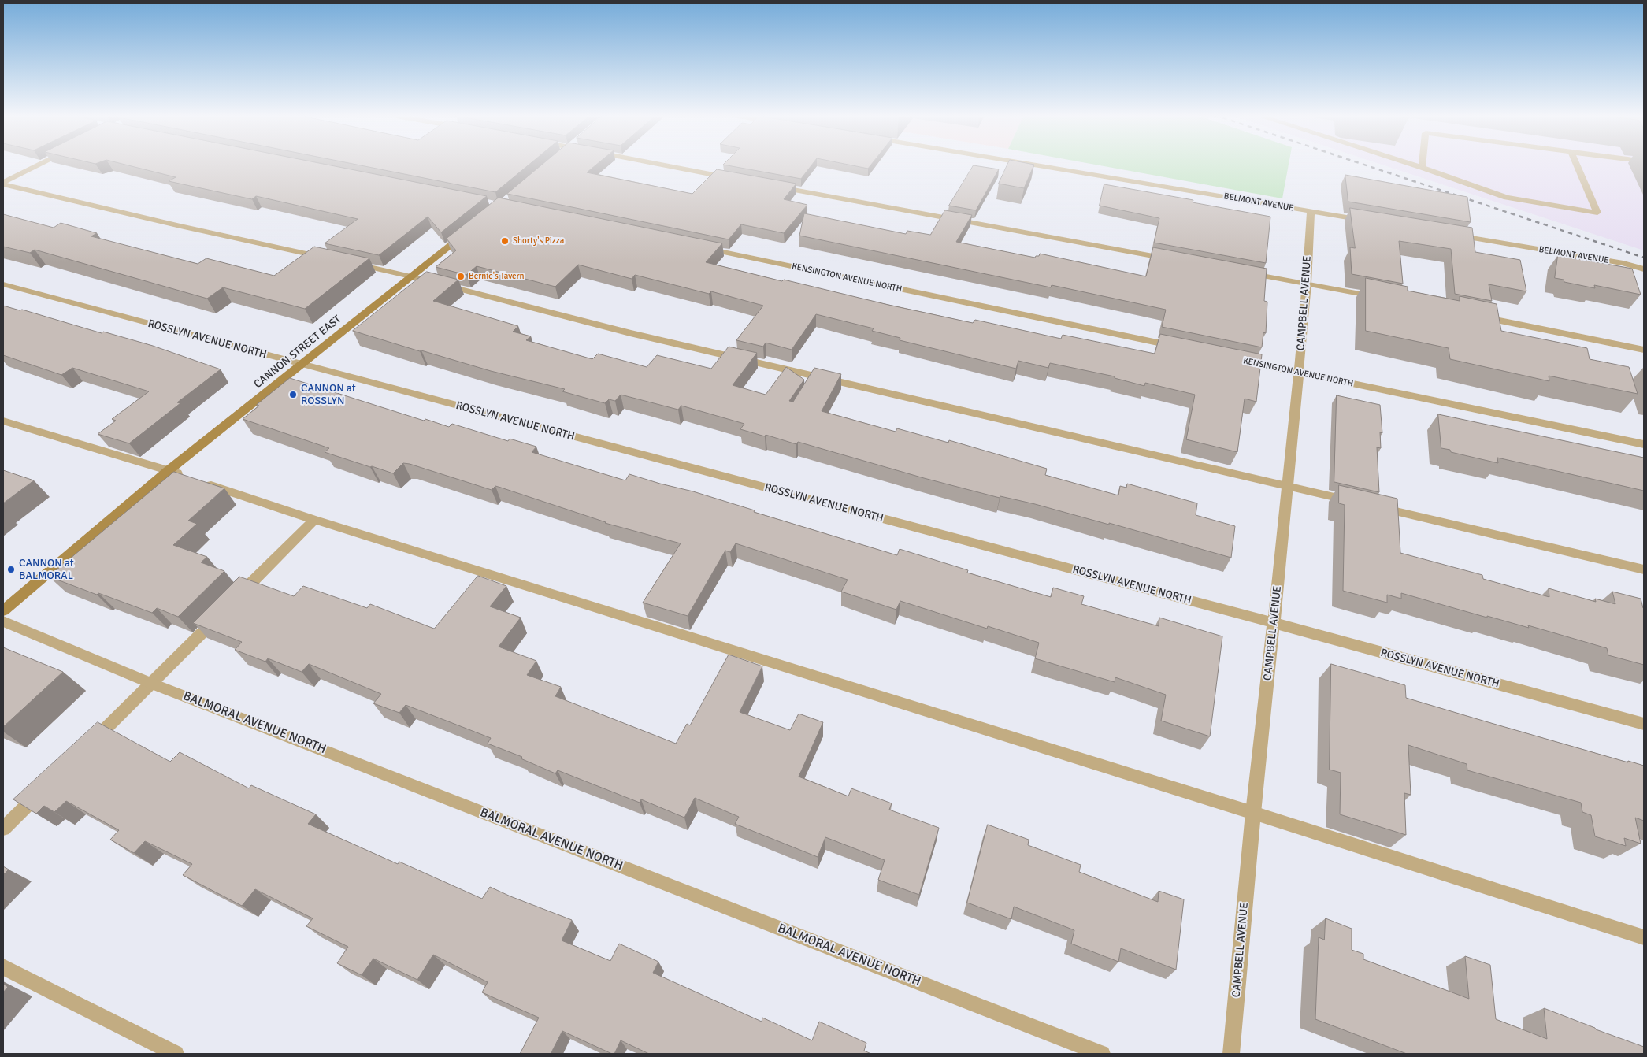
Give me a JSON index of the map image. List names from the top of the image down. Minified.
{"streets":{"main road":["CANNON STREET EAST"],"street":["BELMONT AVENUE","KENSINGTON AVENUE NORTH","CAMPBELL AVENUE","ROSSLYN AVENUE NORTH","BALMORAL AVENUE NORTH"]},"crossings":[["BELMONT AVENUE","CAMPBELL AVENUE"],["KENSINGTON AVENUE NORTH","CAMPBELL AVENUE"],["CAMPBELL AVENUE","ROSSLYN AVENUE NORTH"],["ROSSLYN AVENUE NORTH","CANNON STREET EAST"]],"places":["Shorty's Pizza","Bernie's Tavern","CANNON at ROSSLYN","CANNON at BALMORAL"]}
